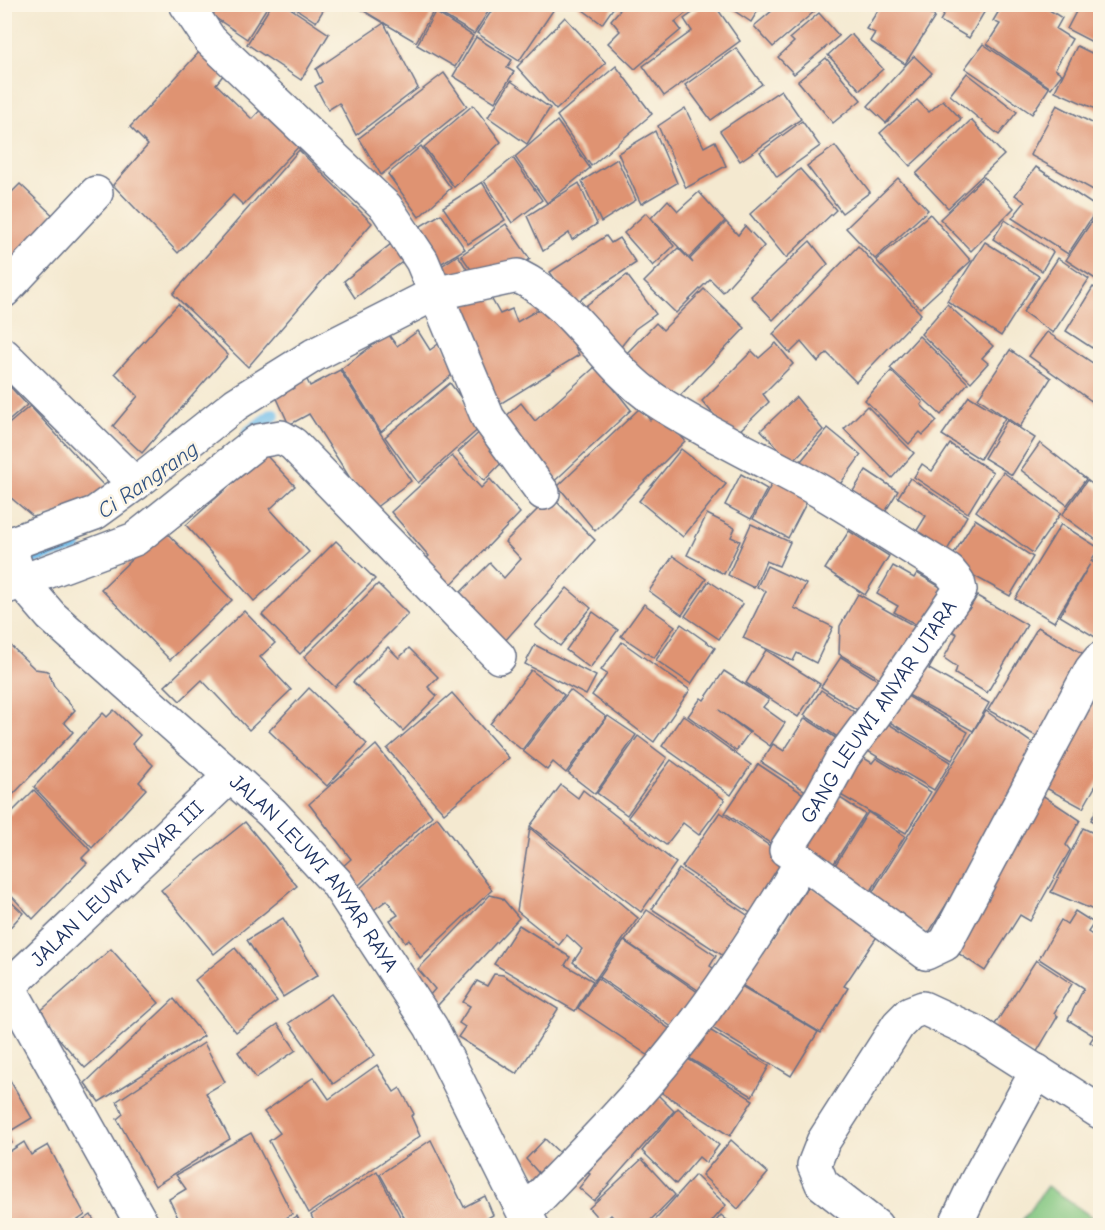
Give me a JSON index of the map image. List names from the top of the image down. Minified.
{"streets":{"street":["GANG LEUWI ANYAR UTARA","JALAN LEUWI ANYAR RAYA","JALAN LEUWI ANYAR III"]},"crossings":[["JALAN LEUWI ANYAR RAYA","JALAN LEUWI ANYAR III"]],"water":["Ci Rangrang"]}
